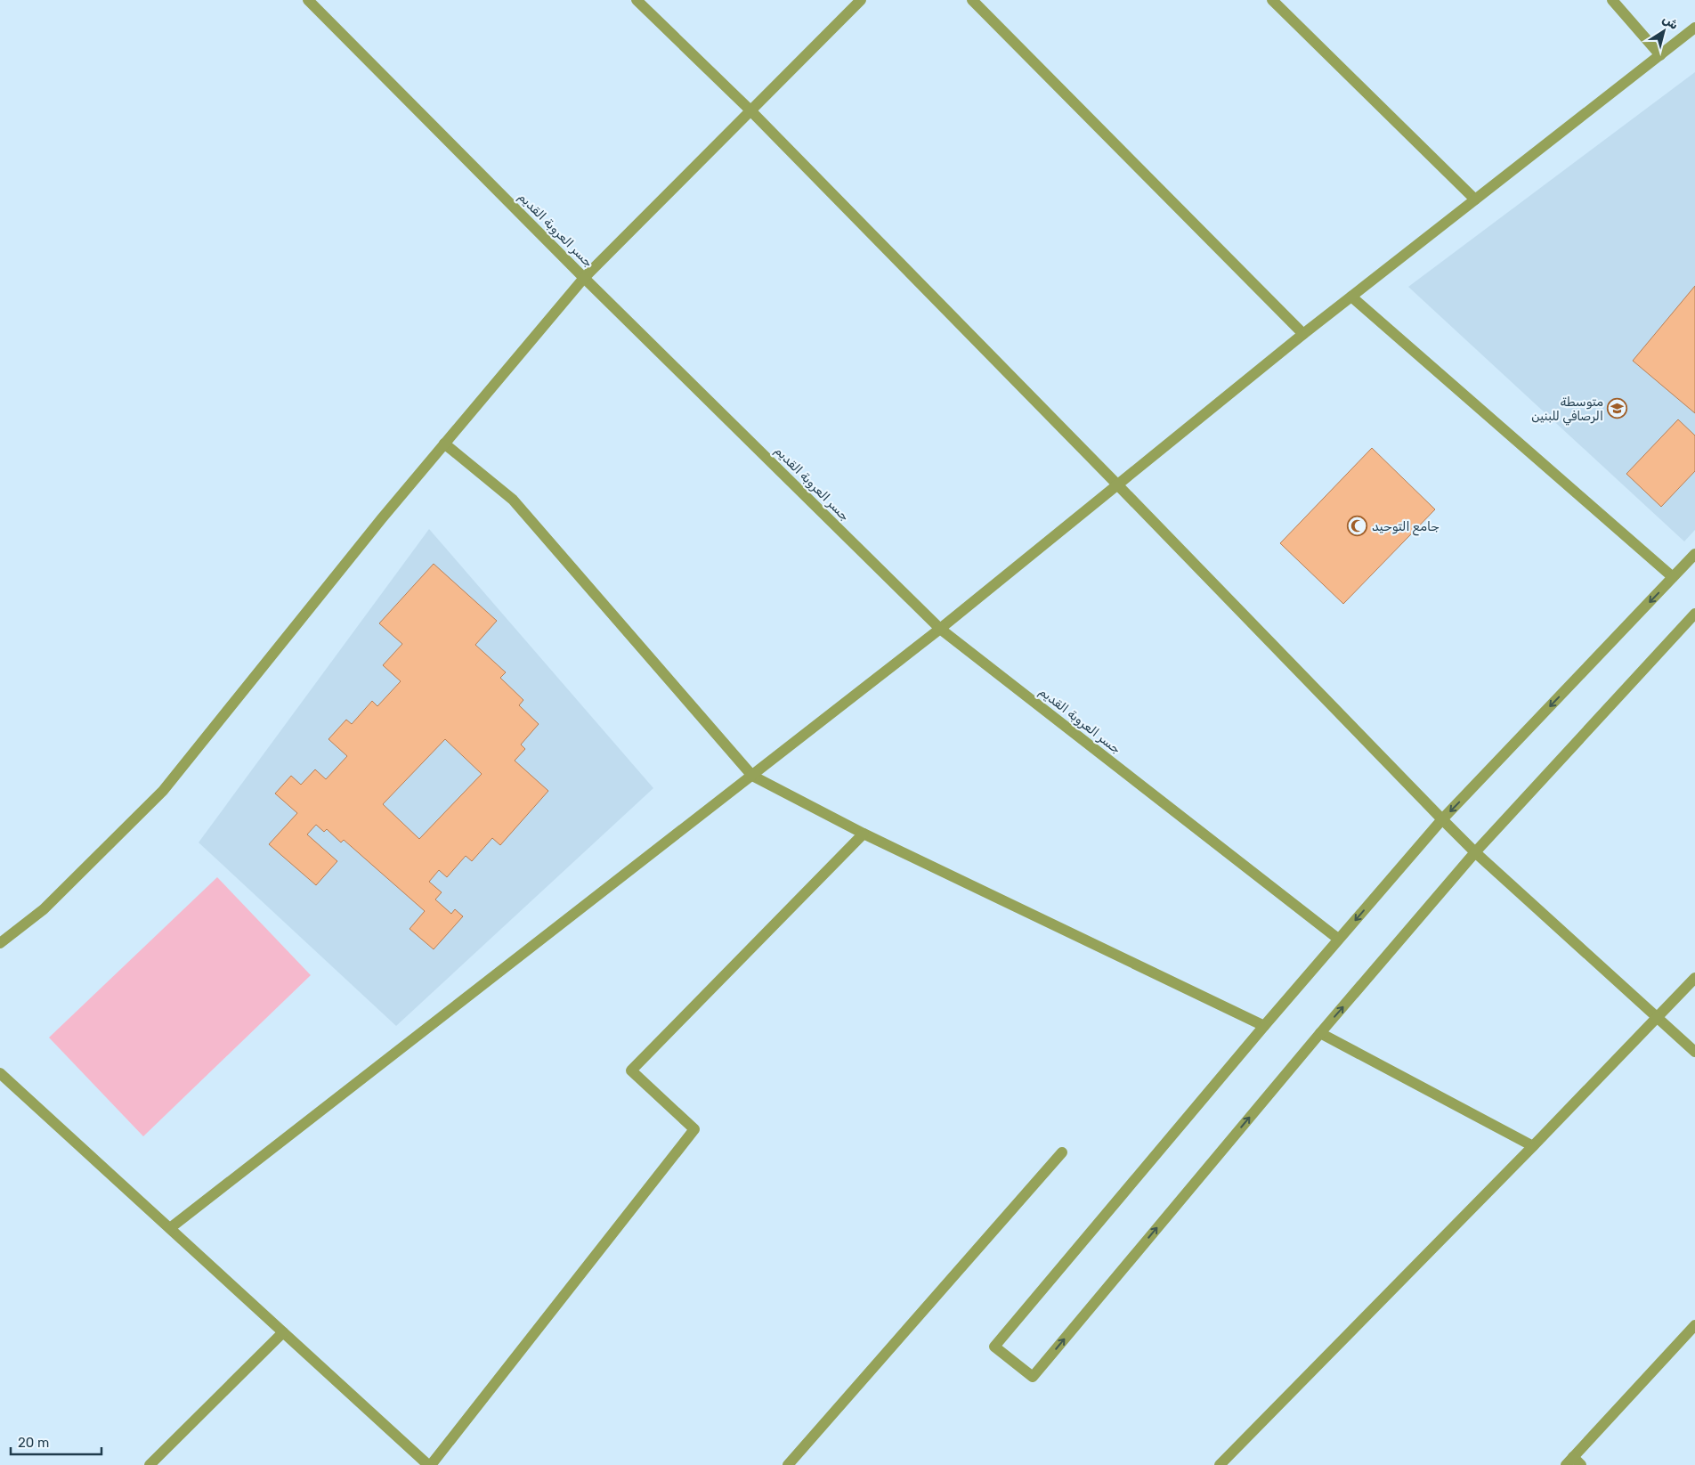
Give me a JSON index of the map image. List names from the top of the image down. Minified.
{"streets":{"street":["جسر العروبة القديم"]},"places":{"school or university":["متوسطة الرصافي للبنين"],"mosque":["جامع التوحيد"]},"scale_bar":"20 m","north":"top right"}
